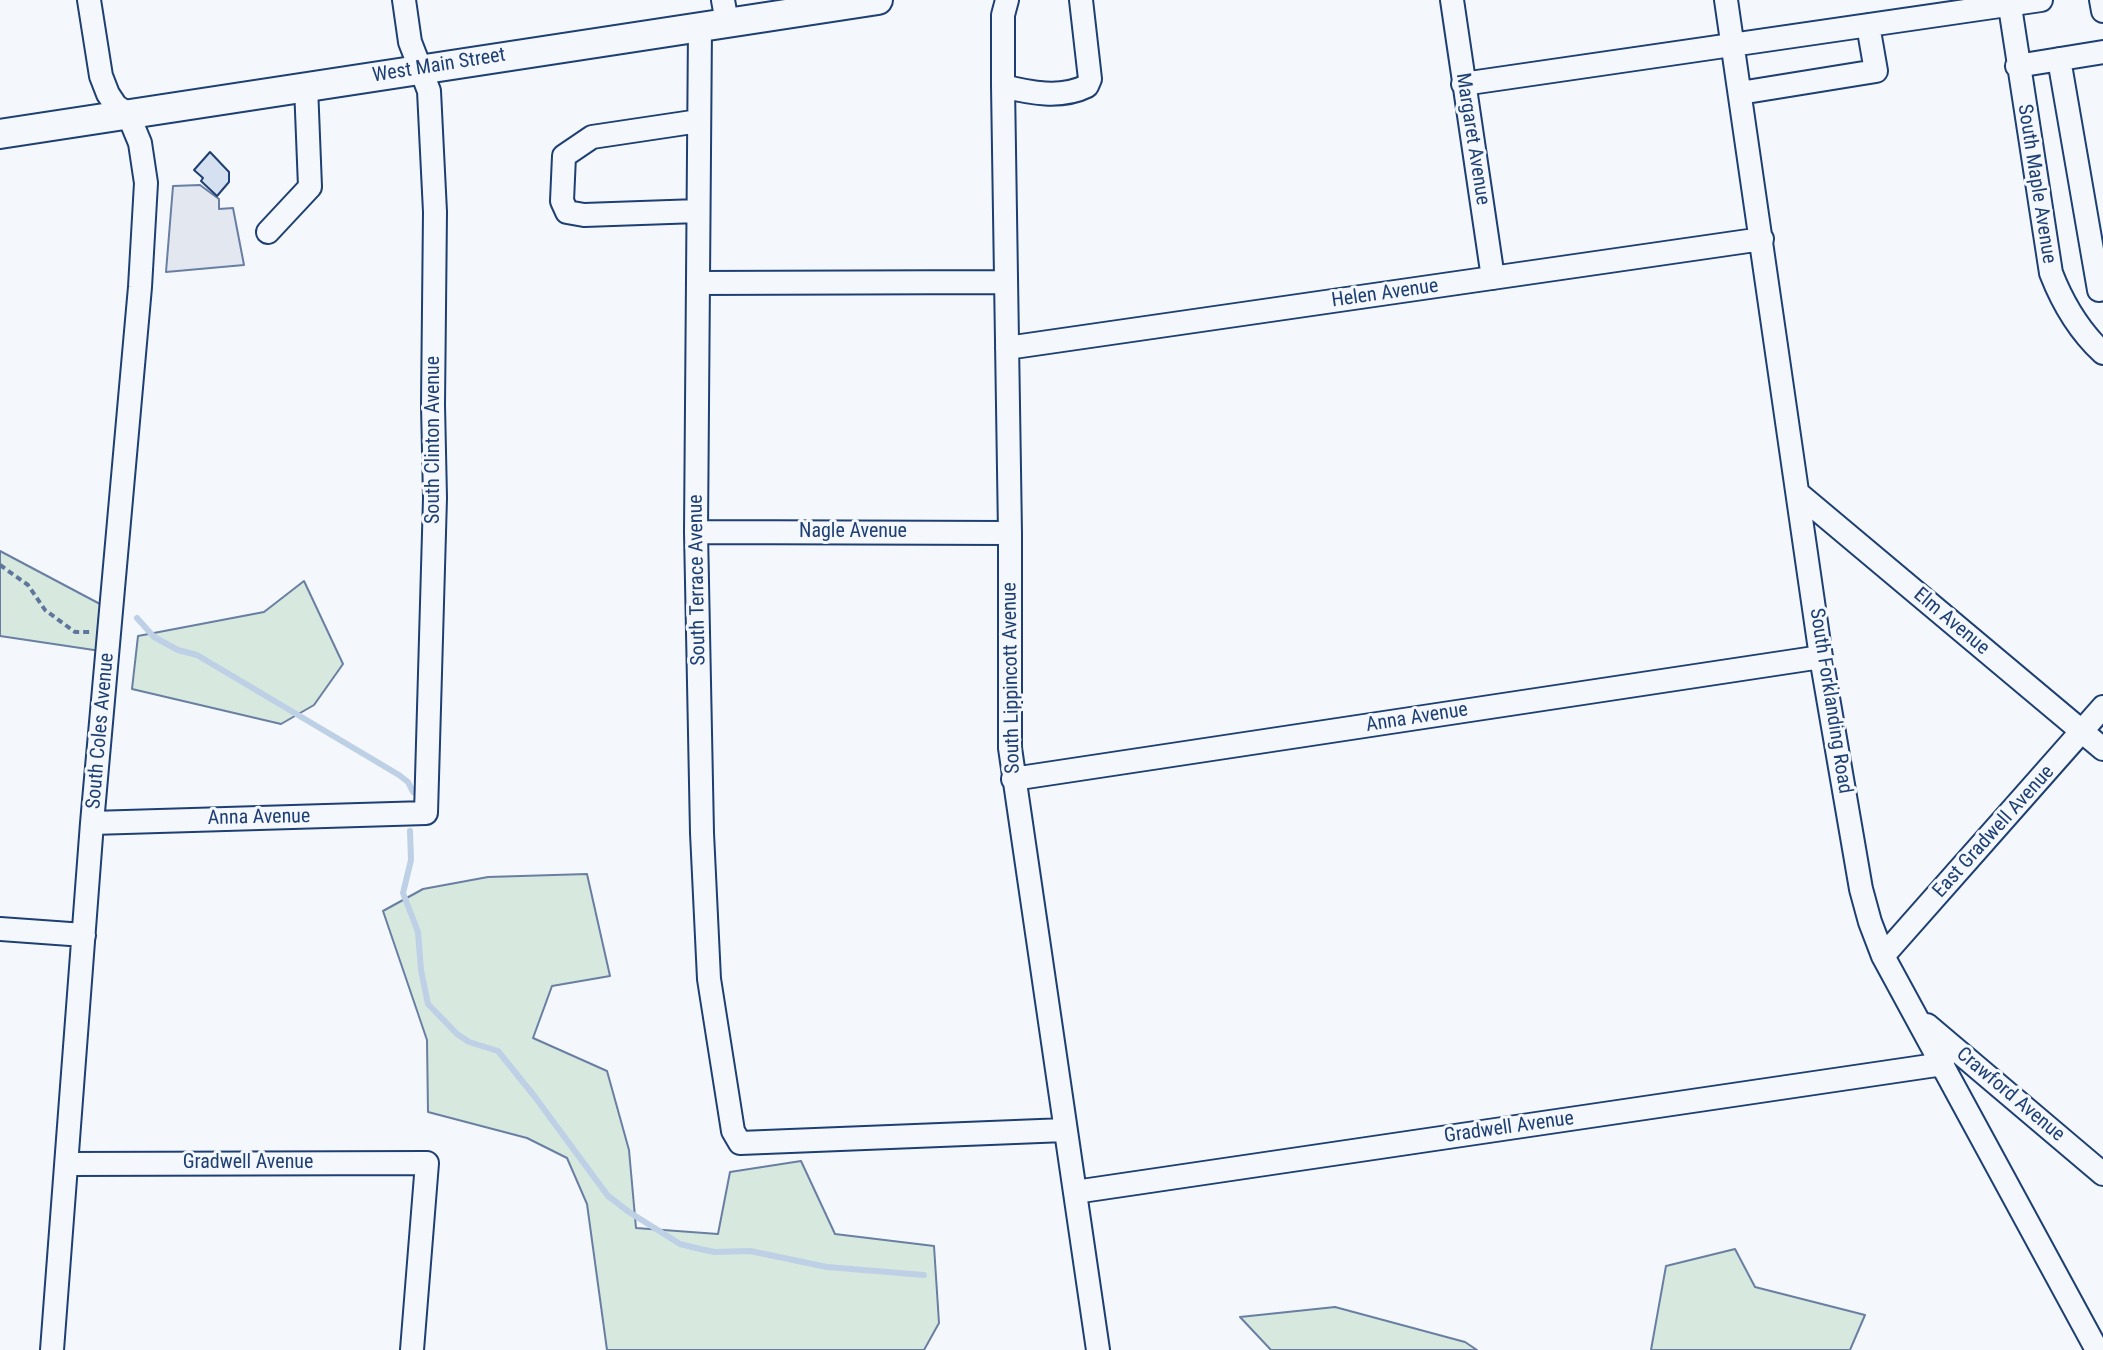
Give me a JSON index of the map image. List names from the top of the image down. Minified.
{"streets":{"main road":["West Main Street"],"street":["Margaret Avenue","South Maple Avenue","Helen Avenue","South Clinton Avenue","Nagle Avenue","South Terrace Avenue","Elm Avenue","South Lippincott Avenue","South Forklanding Road","Anna Avenue","South Coles Avenue","East Gradwell Avenue","Crawford Avenue","Gradwell Avenue"]},"crossings":[["West Main Street","South Clinton Avenue"],["West Main Street","South Terrace Avenue"],["West Main Street","South Coles Avenue"],["Margaret Avenue","Helen Avenue"],["Helen Avenue","South Lippincott Avenue"],["Helen Avenue","South Forklanding Road"],["South Clinton Avenue","Anna Avenue"],["Nagle Avenue","South Terrace Avenue"],["Nagle Avenue","South Lippincott Avenue"],["South Terrace Avenue","South Lippincott Avenue"],["Elm Avenue","South Forklanding Road"],["Elm Avenue","East Gradwell Avenue"],["South Lippincott Avenue","Anna Avenue"],["South Lippincott Avenue","Gradwell Avenue"],["South Forklanding Road","Anna Avenue"],["South Forklanding Road","East Gradwell Avenue"],["South Forklanding Road","Crawford Avenue"],["South Forklanding Road","Gradwell Avenue"],["Anna Avenue","South Coles Avenue"],["South Coles Avenue","Gradwell Avenue"]]}
